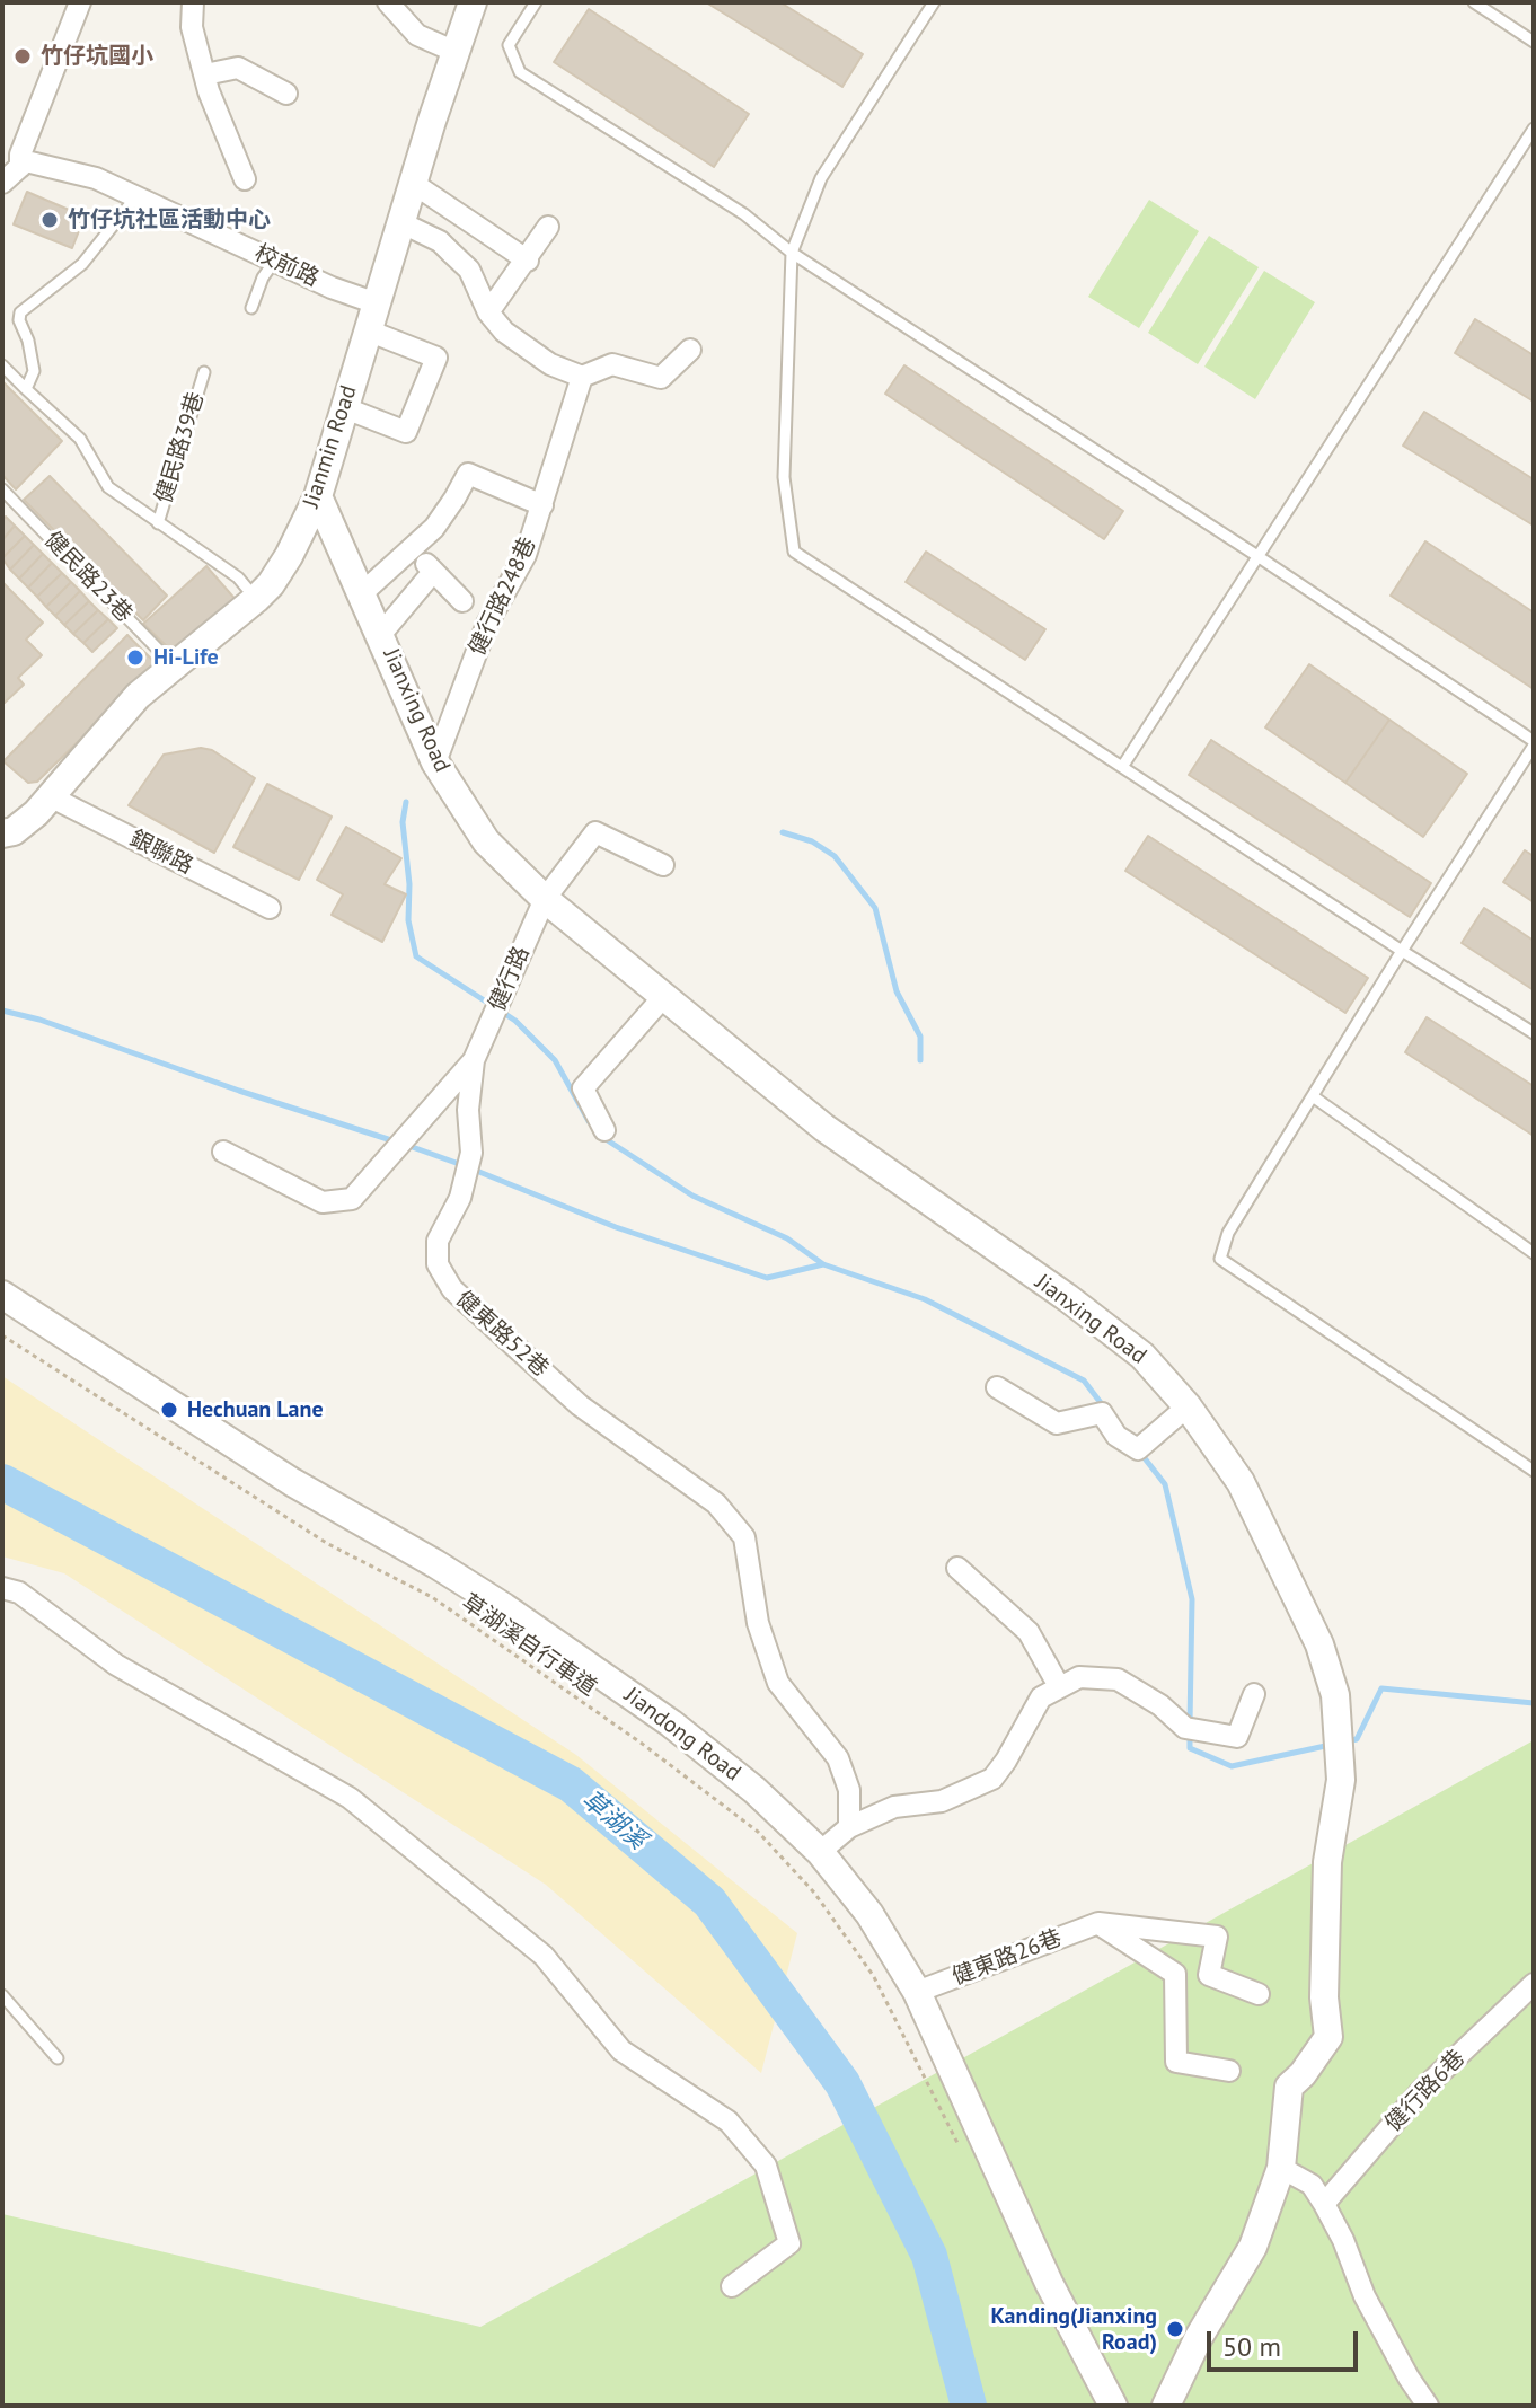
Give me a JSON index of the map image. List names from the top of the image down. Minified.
{"streets":{"street":["校前路","Jianmin Road","健行路248巷","Jianxing Road","銀聯路","健行路","健東路52巷","Jiandong Road","健東路26巷","健行路6巷"],"lane":["健民路39巷","健民路23巷"],"path":["草湖溪自行車道"]},"crossings":[["校前路","Jianmin Road"],["Jianmin Road","健民路39巷"],["Jianmin Road","健民路23巷"],["Jianmin Road","Jianxing Road"],["Jianmin Road","銀聯路"],["健行路248巷","Jianxing Road"],["Jianxing Road","健行路"],["健行路","健東路52巷"],["Jiandong Road","健東路26巷"]],"water":["草湖溪"],"places":["竹仔坑國小","竹仔坑社區活動中心","Hi-Life","Hechuan Lane","Kanding(Jianxing Road)"],"scale_bar":"50 m"}
